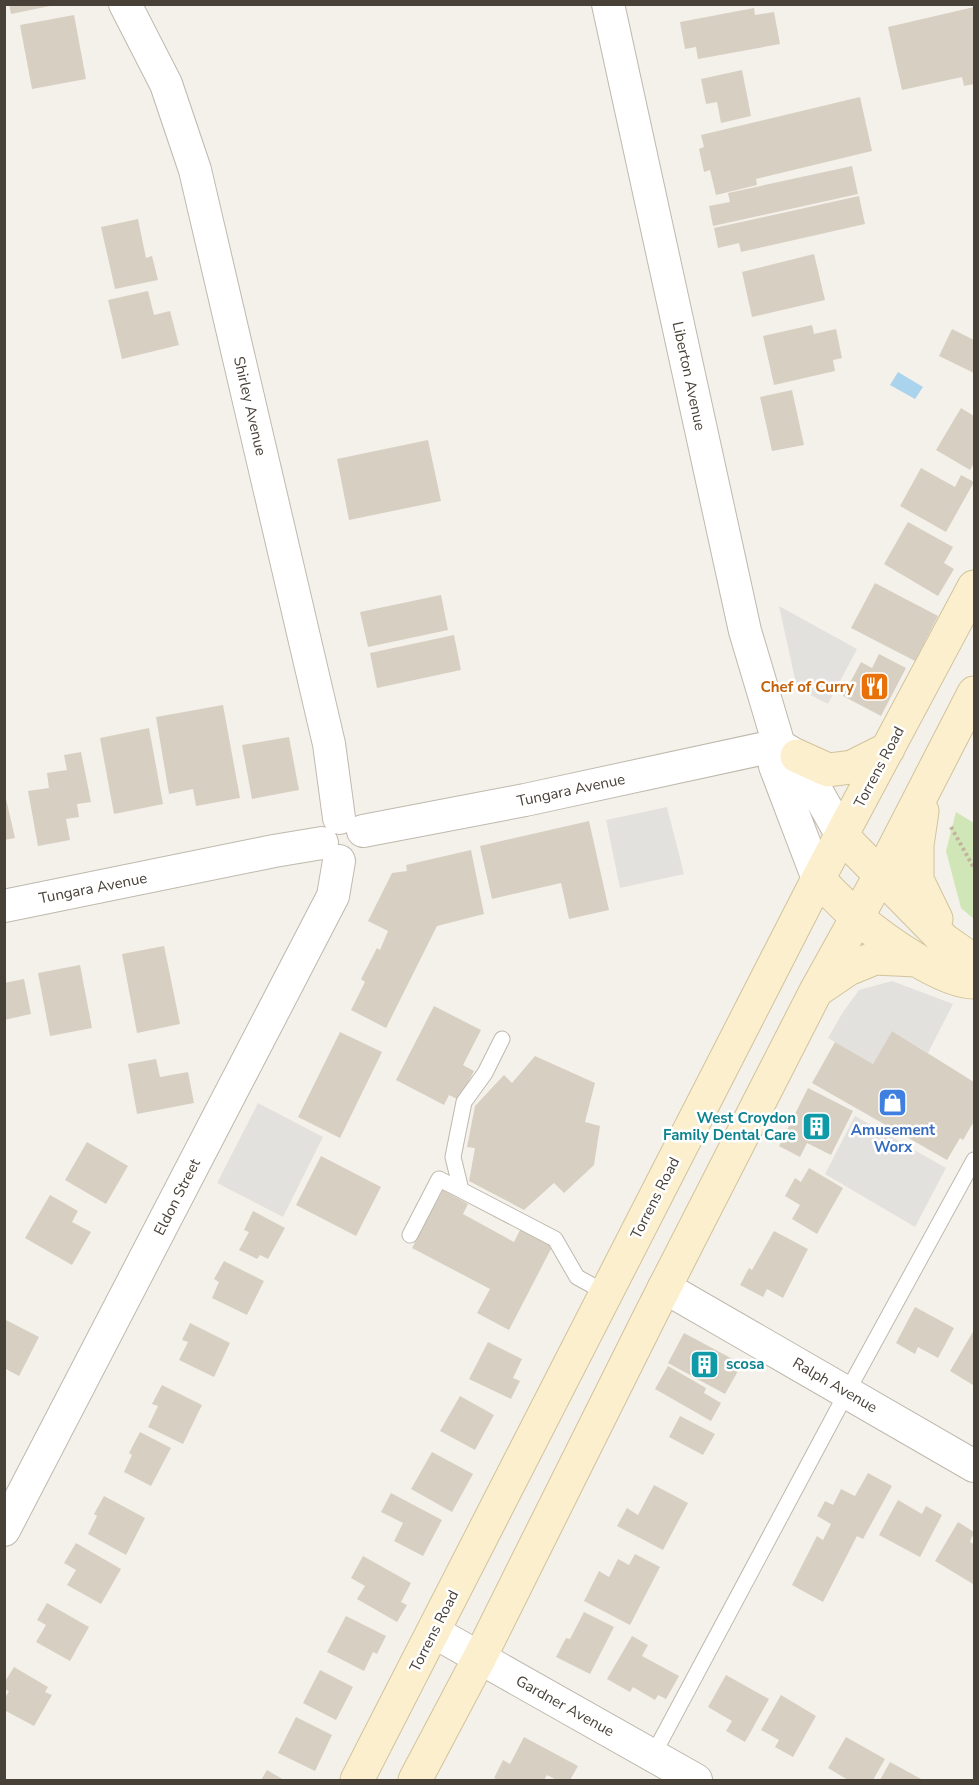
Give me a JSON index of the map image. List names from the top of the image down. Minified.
{"streets":{"main road":["Torrens Road"],"street":["Liberton Avenue","Shirley Avenue","Tungara Avenue","Eldon Street","Ralph Avenue","Gardner Avenue"]},"crossings":[["Liberton Avenue","Torrens Road"],["Liberton Avenue","Tungara Avenue"],["Shirley Avenue","Tungara Avenue"],["Shirley Avenue","Eldon Street"],["Torrens Road","Gardner Avenue"],["Tungara Avenue","Eldon Street"]],"places":{"restaurant":["Chef of Curry"],"shop":["Amusement Worx"],"building":["West Croydon Family Dental Care","scosa"]}}
